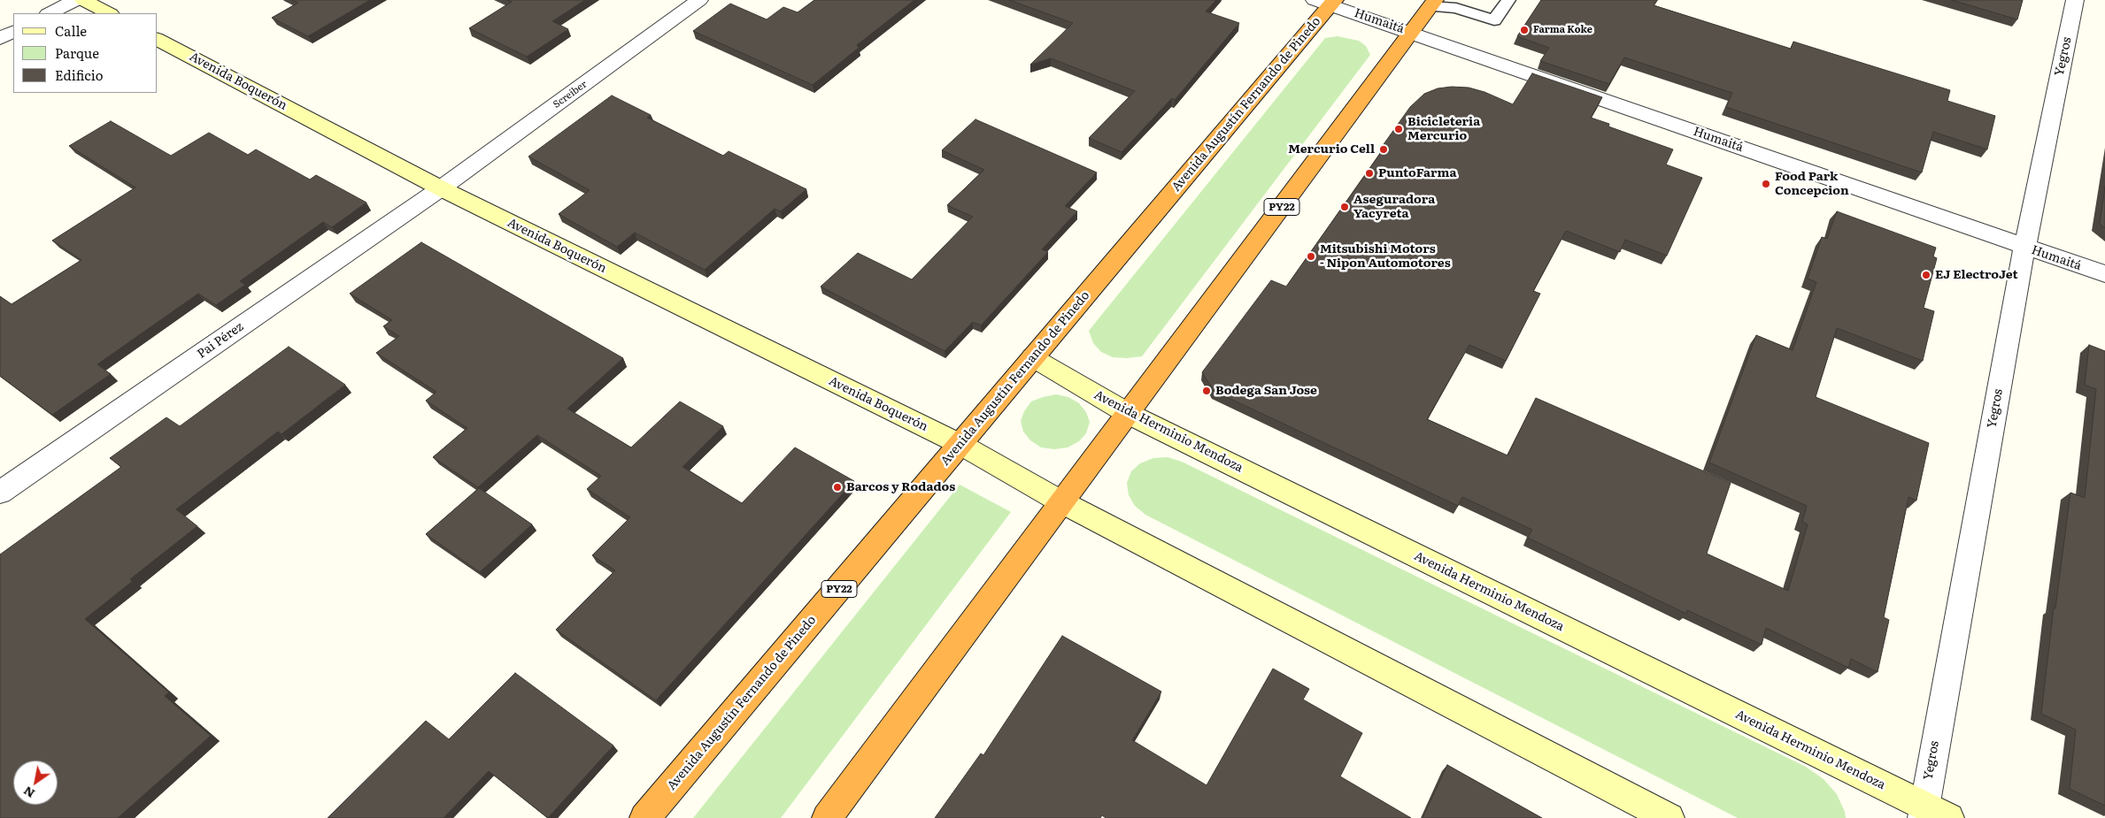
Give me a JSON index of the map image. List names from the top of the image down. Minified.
{"streets":{"highway":["Avenida Augustín Fernando de Pinedo","PY22"],"street":["Humaitá","Yegros","Avenida Boquerón","Screiber","Pai Pérez","Avenida Herminio Mendoza"]},"crossings":[["Humaitá","Yegros"],["Humaitá","Avenida Augustín Fernando de Pinedo"],["Humaitá","PY22"],["Yegros","Avenida Herminio Mendoza"],["Avenida Boquerón","Screiber"],["Avenida Boquerón","Avenida Augustín Fernando de Pinedo"],["Avenida Boquerón","Pai Pérez"],["Screiber","Pai Pérez"],["Avenida Augustín Fernando de Pinedo","Avenida Herminio Mendoza"],["PY22","Avenida Herminio Mendoza"]],"places":["Farma Koke","Bicicleteria Mercurio","Mercurio Cell","PuntoFarma","Food Park Concepcion","Aseguradora Yacyreta","Mitsubishi Motors - Nipon Automotores","EJ ElectroJet","Bodega San Jose","Barcos y Rodados"],"legend":["Calle","Parque","Edificio"],"north":"bottom left"}
